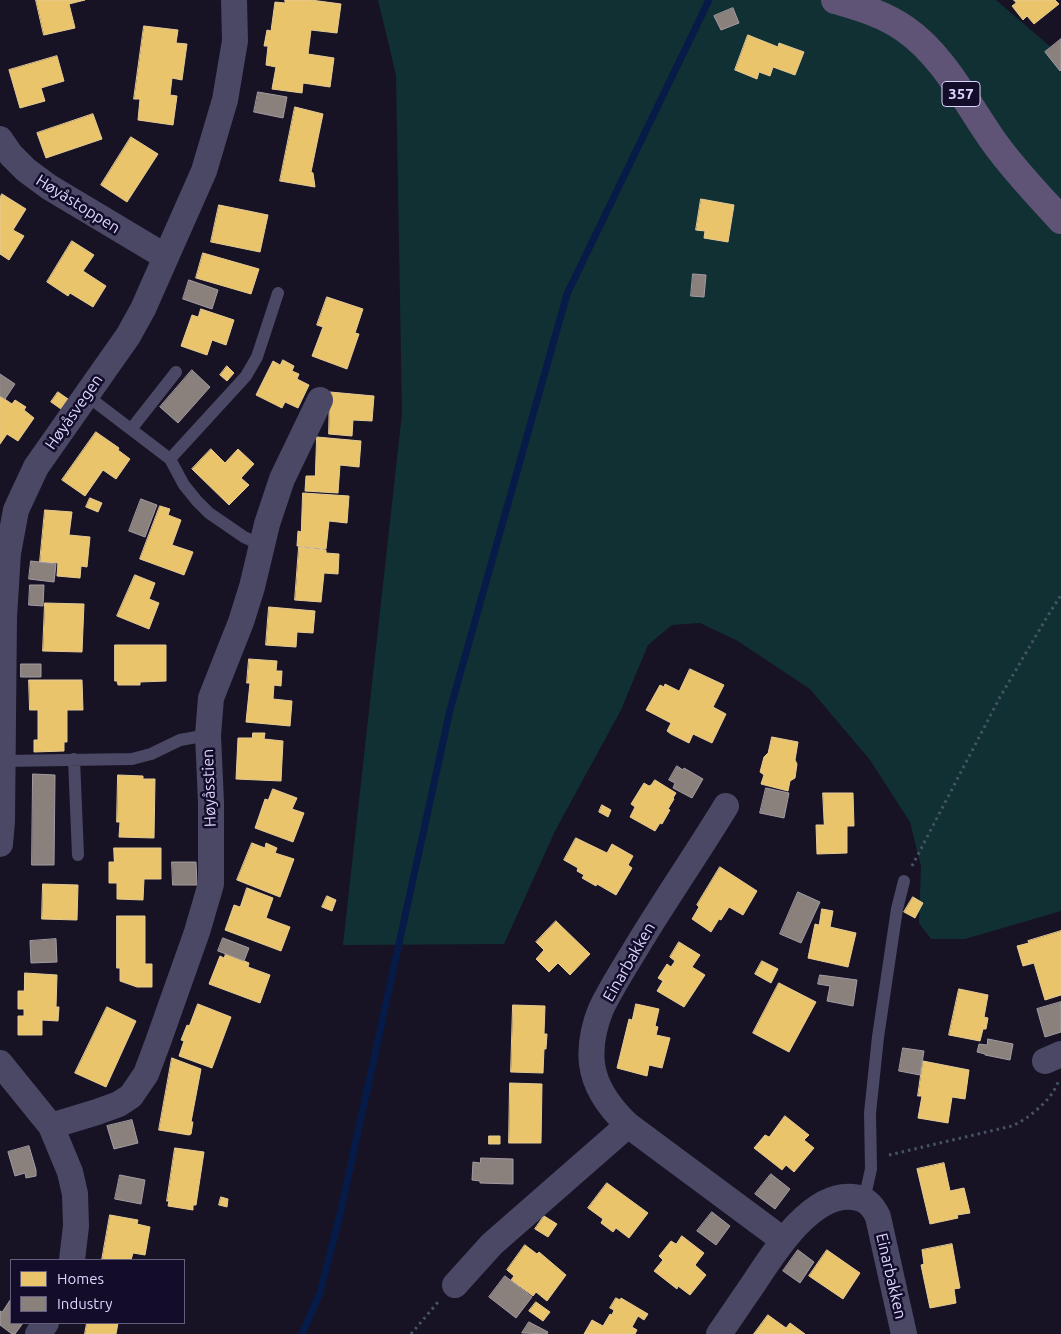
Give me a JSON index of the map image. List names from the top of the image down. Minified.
{"streets":{"main road":["357"],"street":["Høyåstoppen","Høyåsvegen","Høyåsstien","Einarbakken"]},"crossings":[["Høyåstoppen","Høyåsvegen"]],"legend":["Homes","Industry"]}
